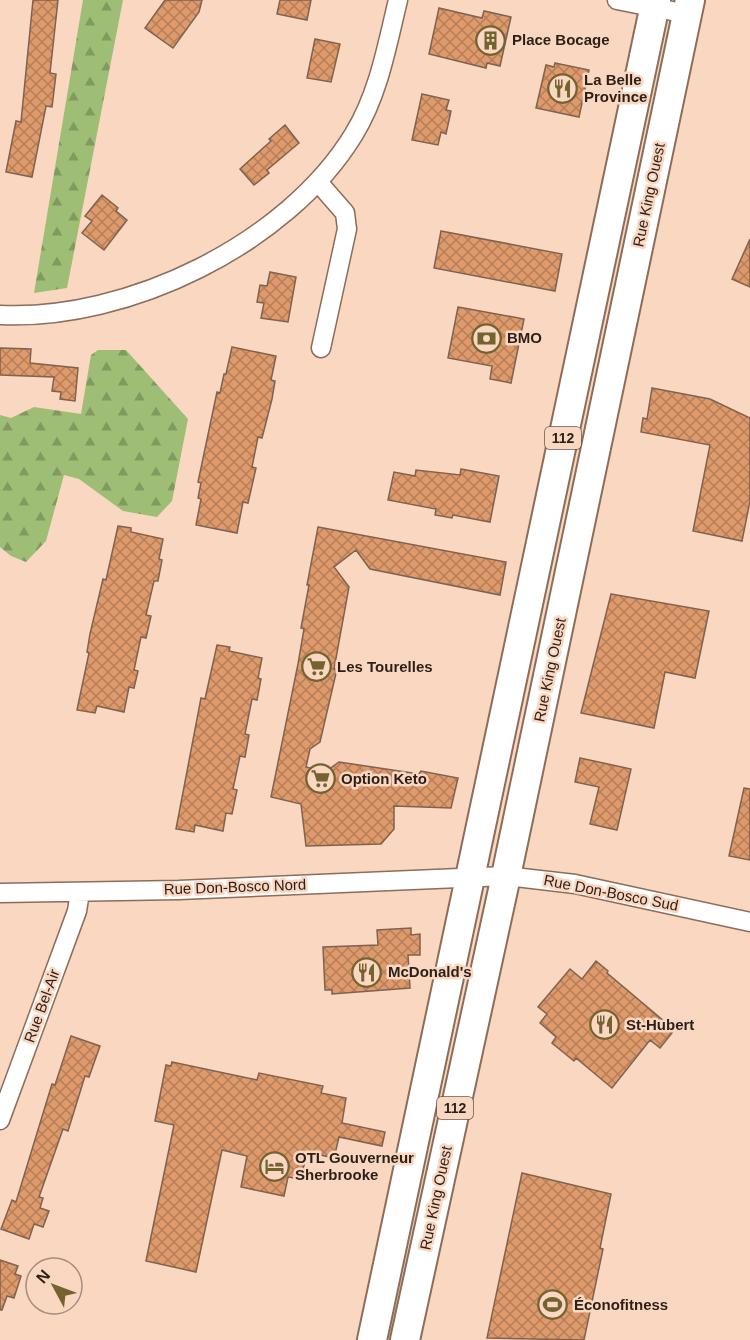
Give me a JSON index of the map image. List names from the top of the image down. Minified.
{"streets":{"main road":["Rue King Ouest","112"],"street":["Rue Don-Bosco Nord","Rue Don-Bosco Sud","Rue Bel-Air"]},"crossings":[["Rue King Ouest","Rue Don-Bosco Sud"],["112","Rue Don-Bosco Nord"],["112","Rue Don-Bosco Sud"],["Rue Don-Bosco Nord","Rue Don-Bosco Sud"],["Rue Don-Bosco Nord","Rue Bel-Air"]],"places":{"building":["Place Bocage"],"restaurant":["La Belle Province","McDonald's","St-Hubert"],"bank":["BMO"],"supermarket":["Les Tourelles","Option Keto"],"hotel":["OTL Gouverneur Sherbrooke"],"sports":["Éconofitness"]},"north":"top left"}
